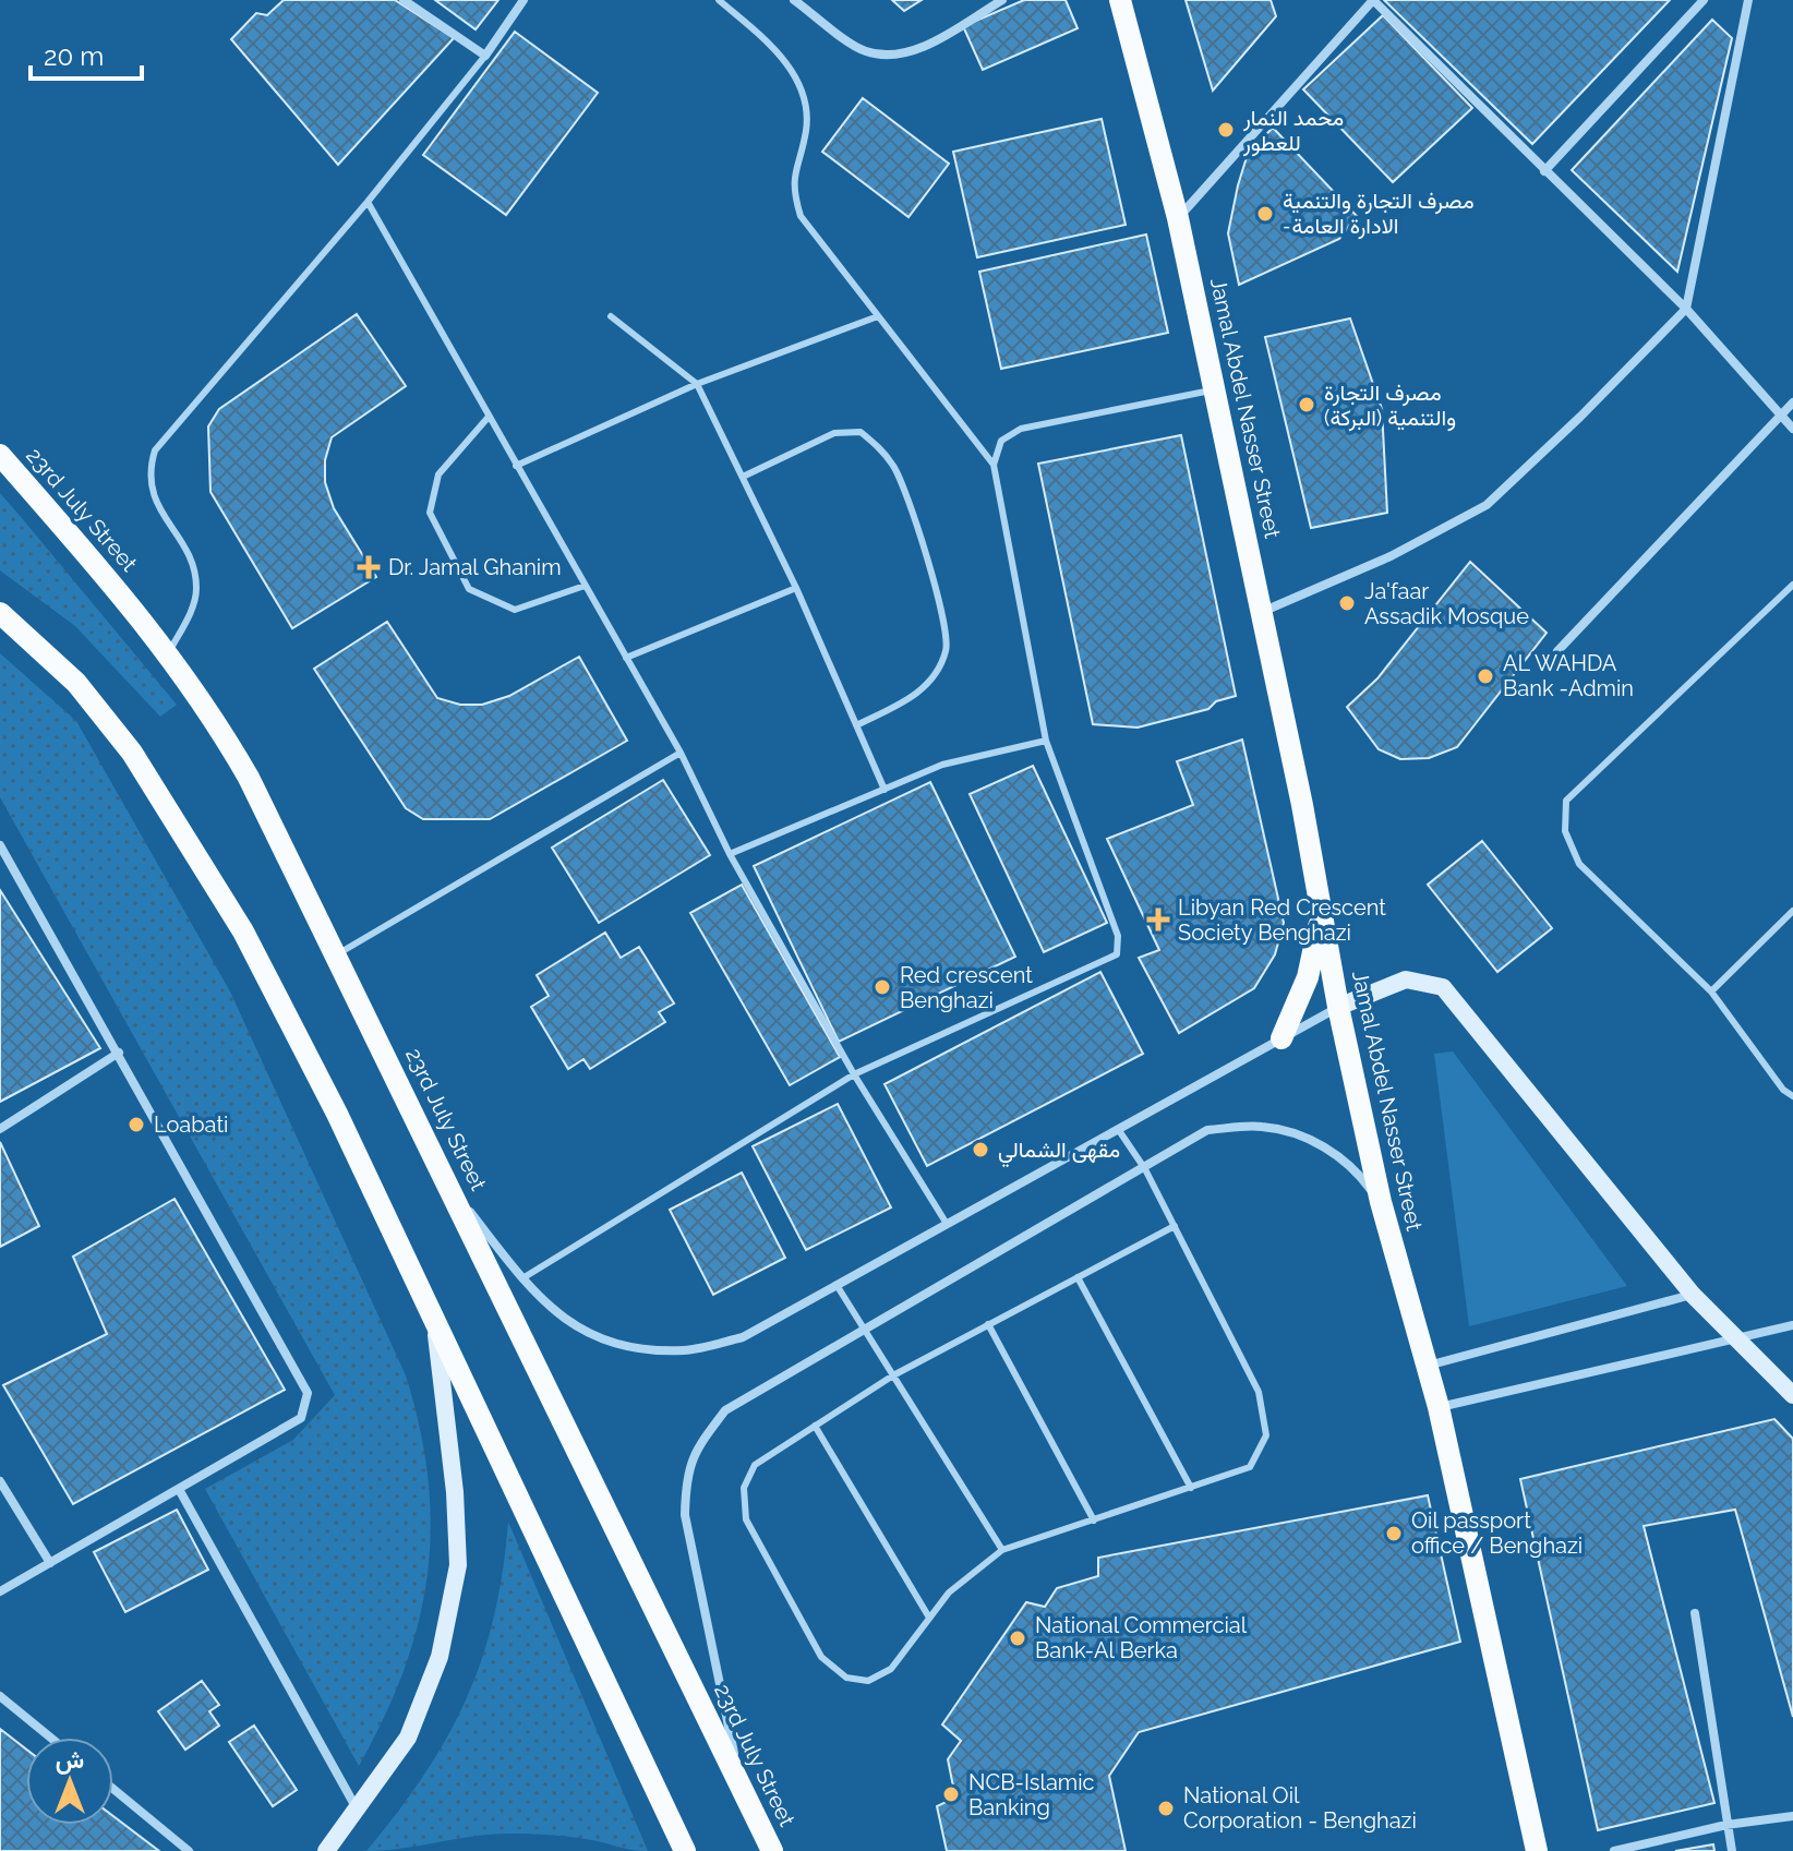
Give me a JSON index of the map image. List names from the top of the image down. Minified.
{"streets":{"main road":["Jamal Abdel Nasser Street","23rd July Street"]},"places":{"other":["محمد النمار للعطور","مصرف التجارة والتنمية -الادارة العامة","مصرف التجارة والتنمية (البركة)","Ja'faar Assadik Mosque","AL WAHDA Bank -Admin","Red crescent Benghazi","Loabati","مقهى الشمالي","Oil passport office / Benghazi","National Commercial Bank-Al Berka","NCB-Islamic Banking","National Oil Corporation - Benghazi"],"health":["Dr. Jamal Ghanim","Libyan Red Crescent Society Benghazi"]},"scale_bar":"20 m","north":"top"}
